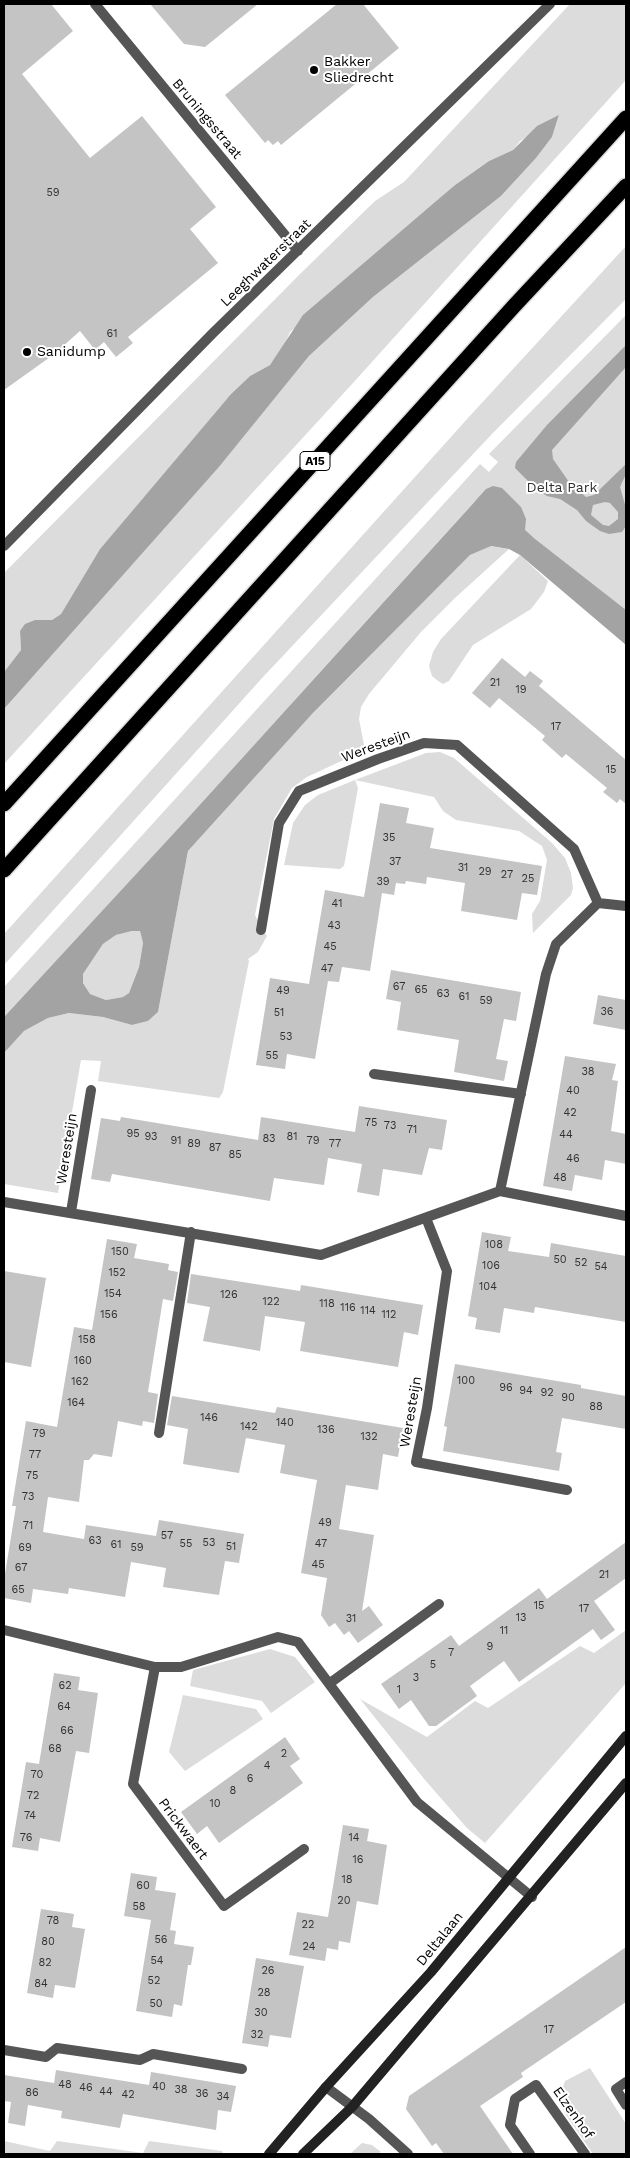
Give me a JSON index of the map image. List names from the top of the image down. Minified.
{"streets":{"highway":["A15"],"street":["Bruningsstraat","Leeghwaterstraat","Weresteijn","Prickwaert","Deltalaan","Elzenhof"]},"crossings":[["Bruningsstraat","Leeghwaterstraat"]],"parks":["Delta Park"],"places":["Bakker Sliedrecht","Sanidump"],"house_numbers":["59","61","21","19","17","15","35","37","31","29","27","25","39","41","43","45","47","67","65","49","63","61","59","36","51","53","55","38","40","42","75","73","71","95","44","93","81","83","91","79","89","77","87","85","46","48","108","150","50","52","106","54","152","104","154","126","122","118","116","114","156","112","158","160","100","162","96","94","92","90","164","88","146","140","142","136","79","132","77","75","73","49","71","57","63","53","55","47","61","51","69","59","45","67","21","65","15","17","13","31","11","9","7","5","3","62","1","64","66","68","2","4","70","6","8","72","10","74","76","14","16","18","60","20","58","78","22","56","80","24","54","82","26","52","84","28","50","30","17","32","48","40","46","38","44","86","36","42","34"]}
